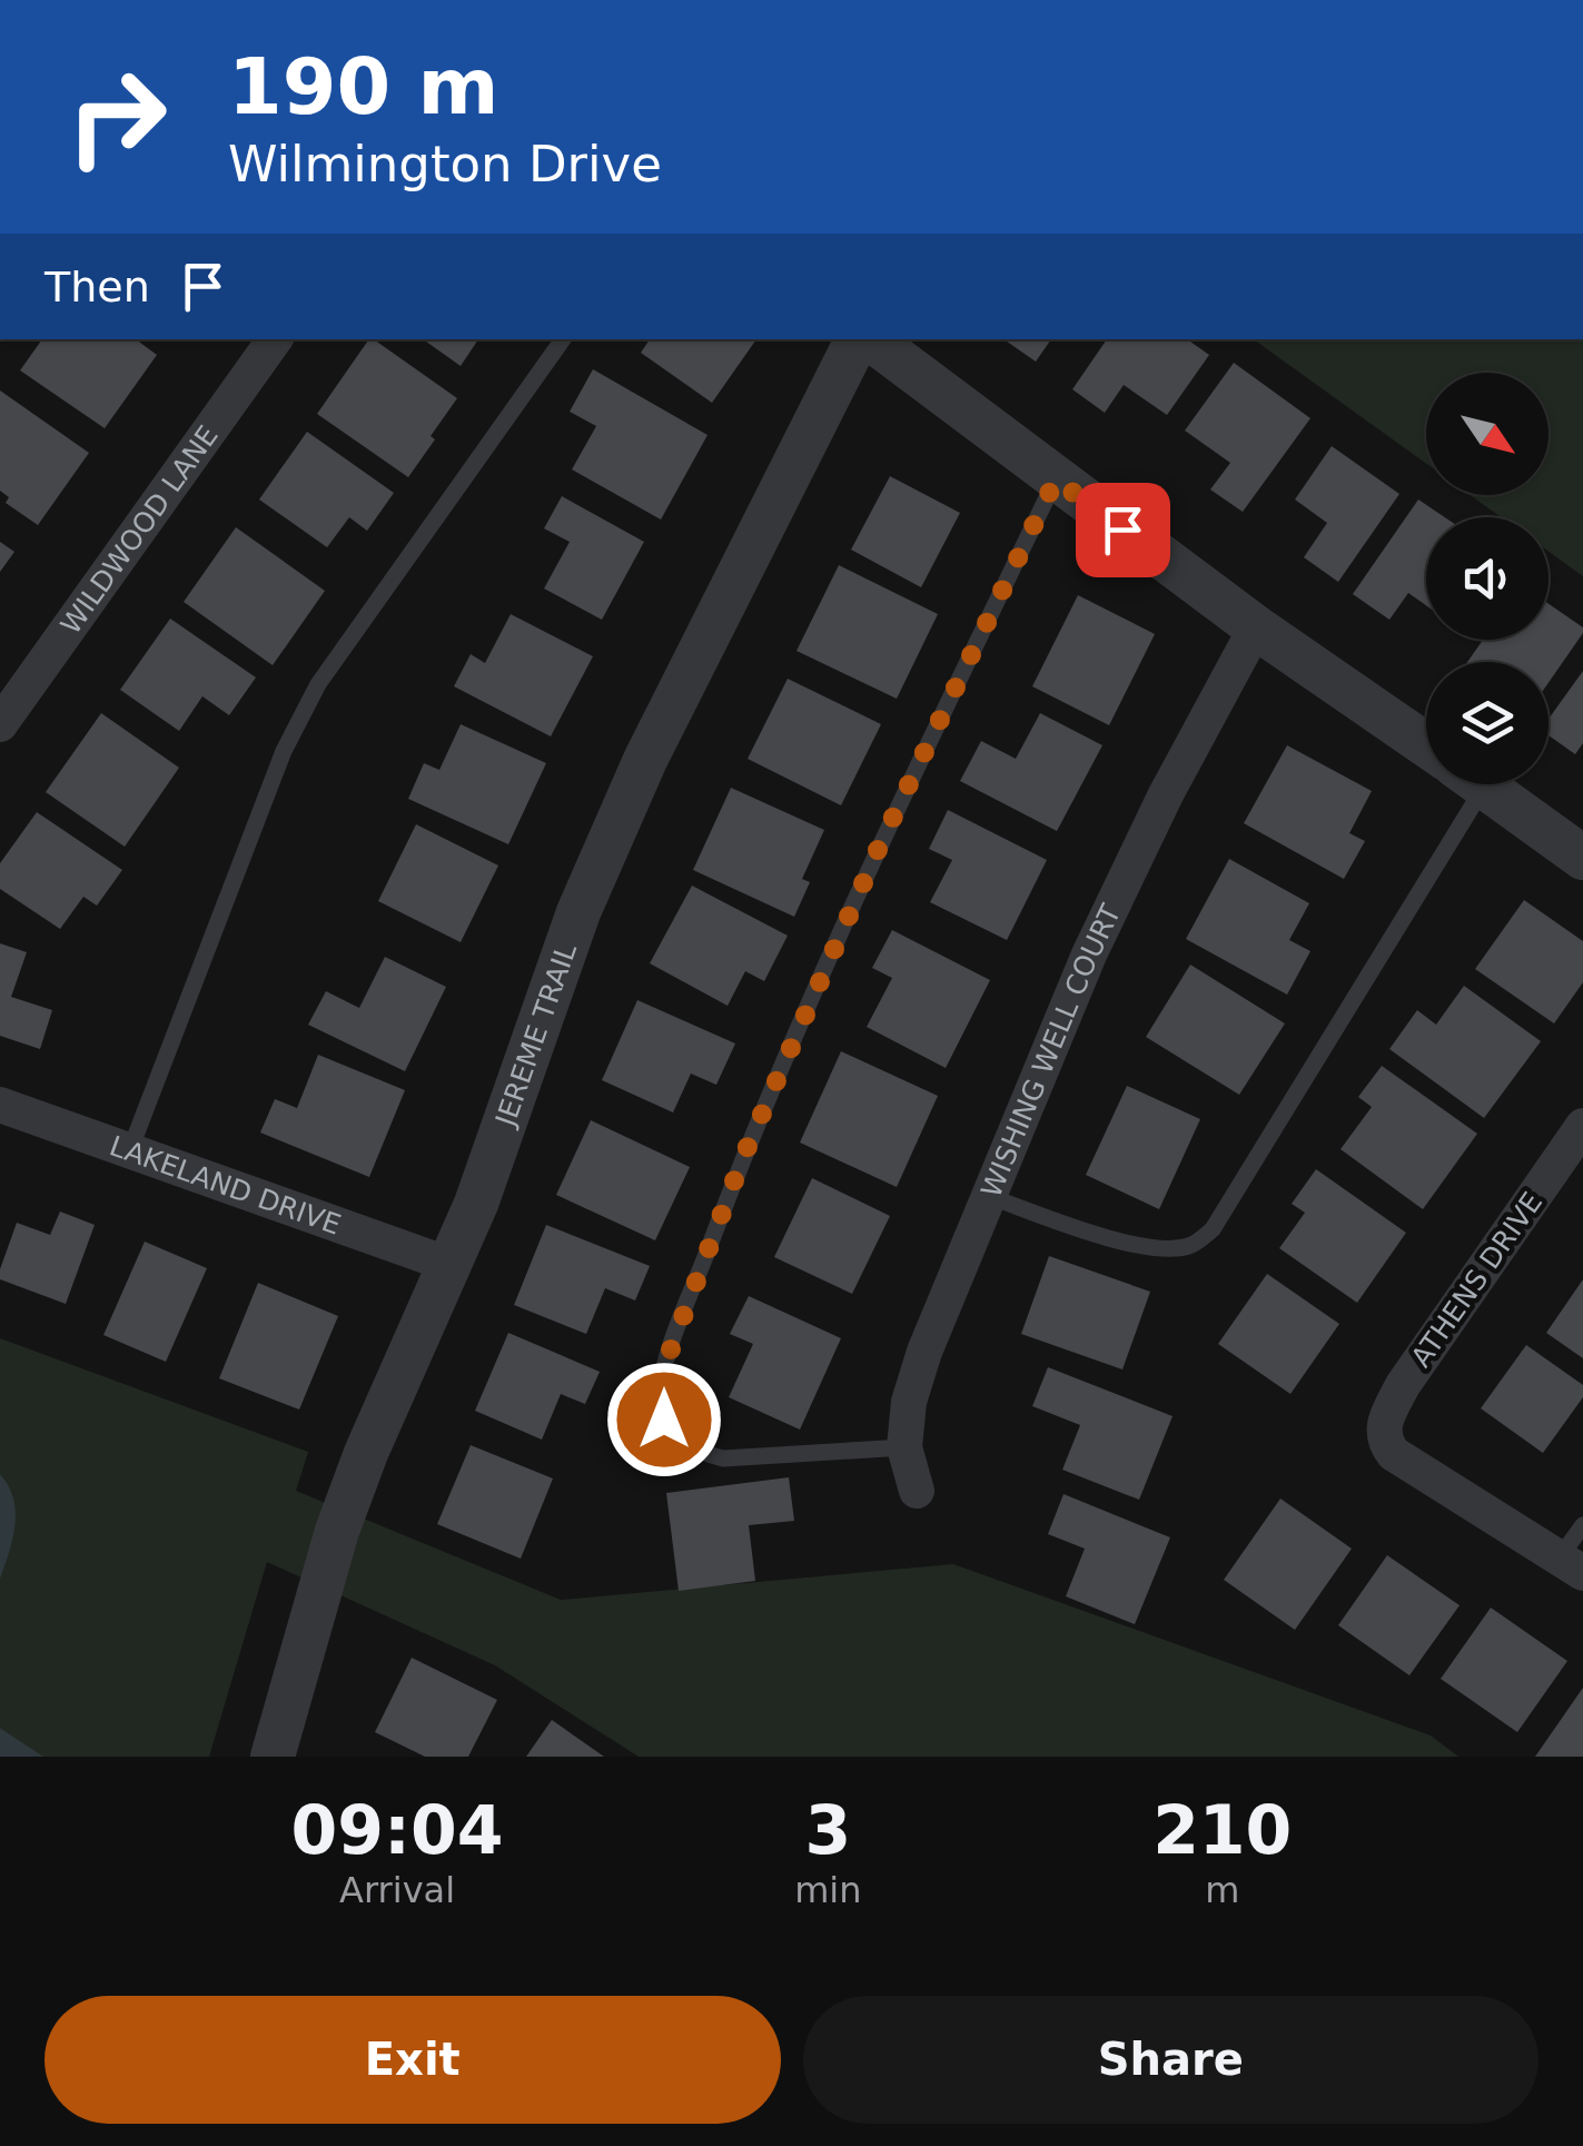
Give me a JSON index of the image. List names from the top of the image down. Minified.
{"streets":{"street":["WILDWOOD LANE","JEREME TRAIL","WISHING WELL COURT","LAKELAND DRIVE","ATHENS DRIVE"]},"crossings":[["JEREME TRAIL","LAKELAND DRIVE"]],"north":"bottom right","page":{"turn":["190 m","Wilmington Drive"],"then":"Then","eta":["09:04","Arrival","3","min","210","m"],"buttons":["Exit","Share"]}}
